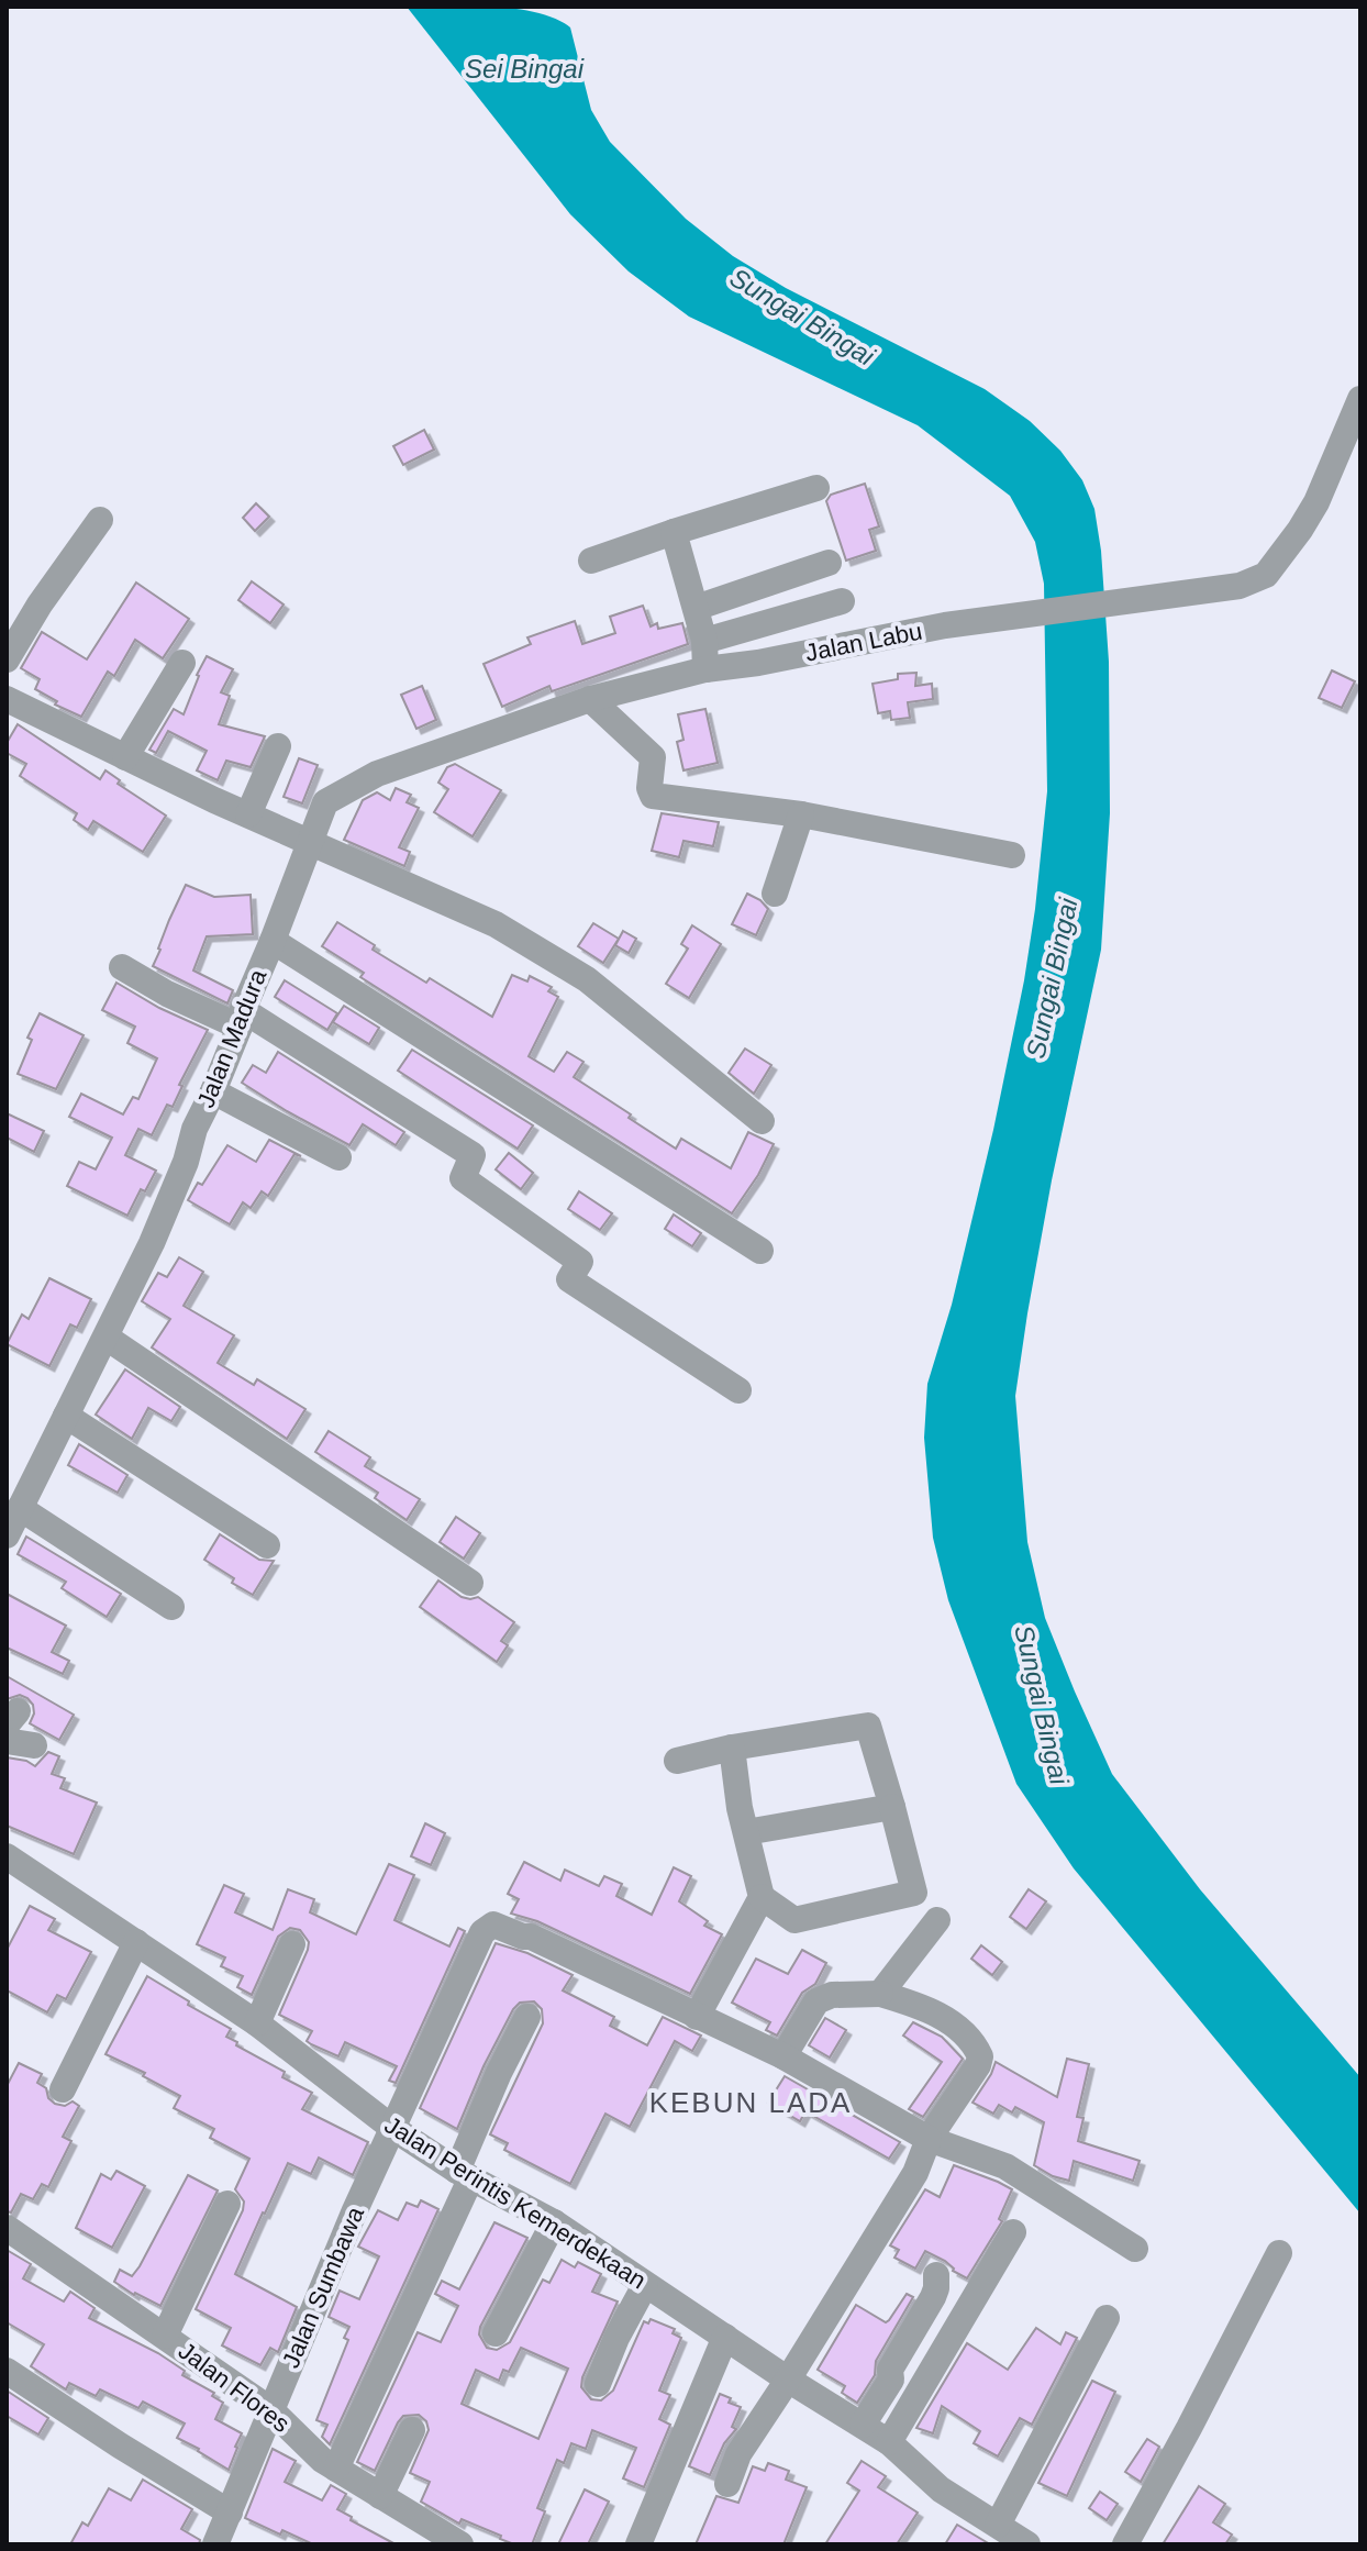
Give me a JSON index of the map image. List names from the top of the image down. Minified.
{"streets":{"street":["Jalan Labu","Jalan Madura","Jalan Perintis Kemerdekaan","Jalan Sumbawa","Jalan Flores"]},"crossings":[["Jalan Labu","Jalan Madura"],["Jalan Perintis Kemerdekaan","Jalan Sumbawa"],["Jalan Sumbawa","Jalan Flores"]],"districts":["KEBUN LADA"],"water":["Sei Bingai","Sungai Bingai"]}
